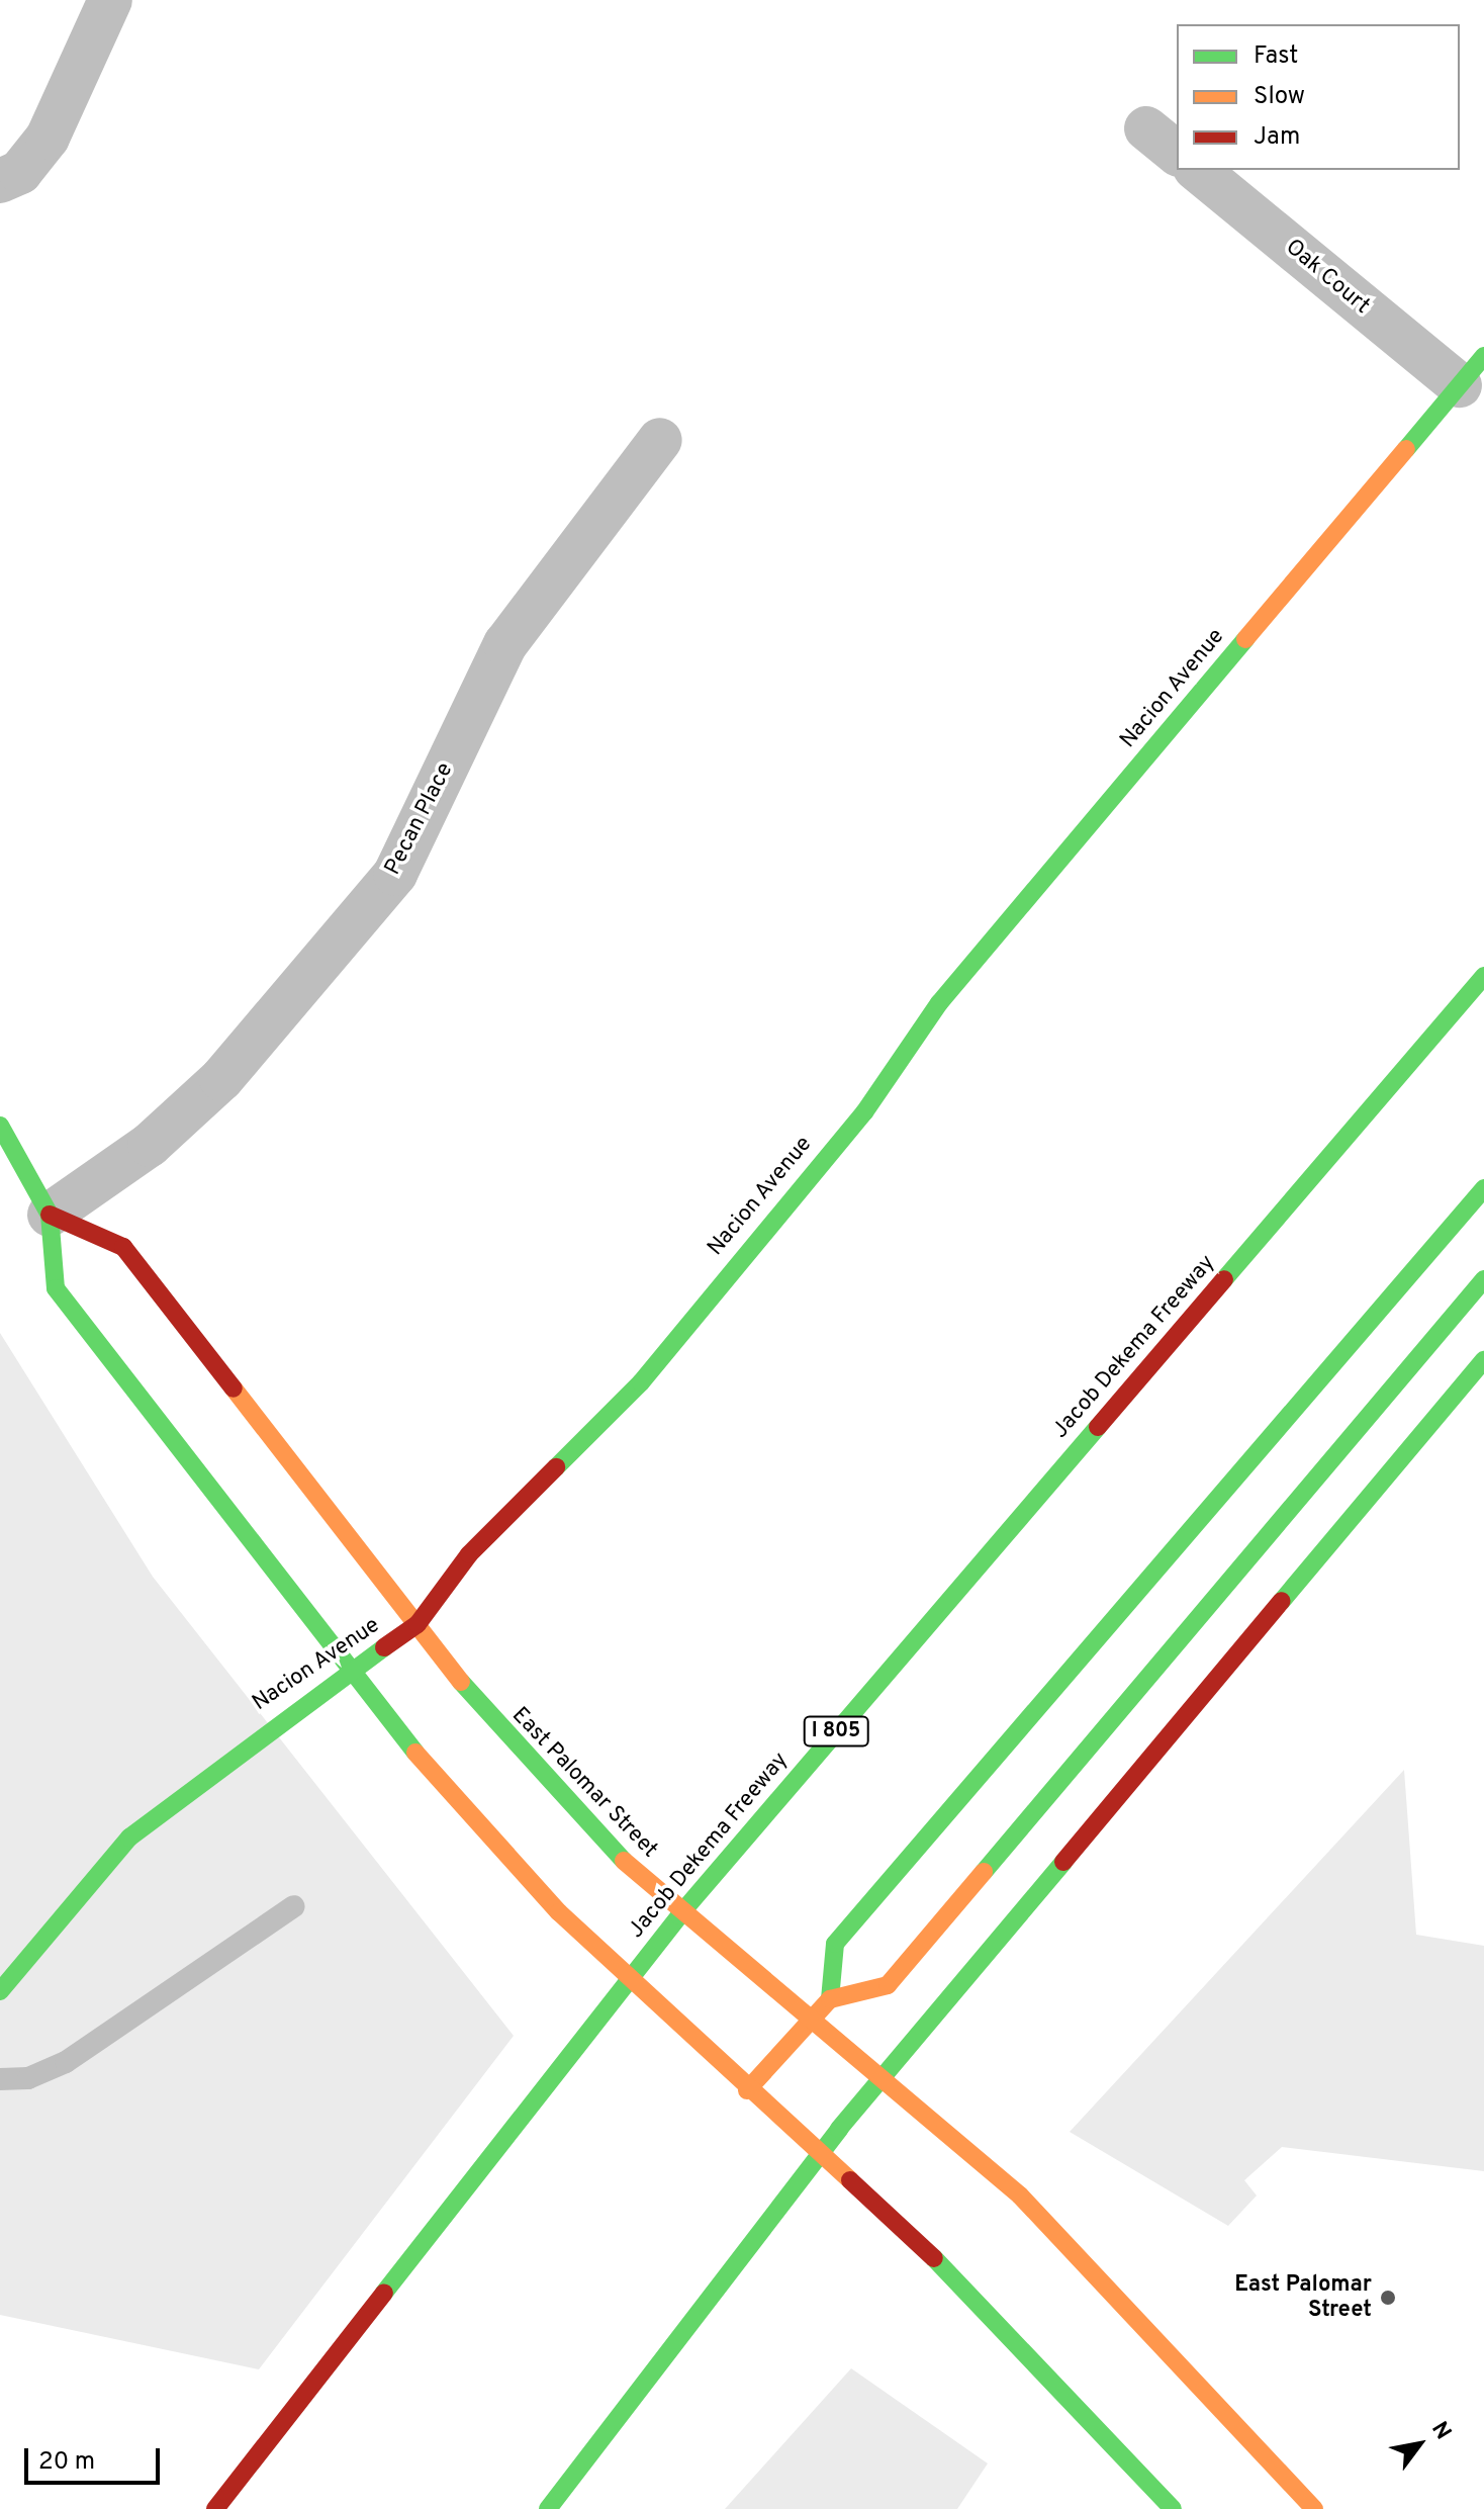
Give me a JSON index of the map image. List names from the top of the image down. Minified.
{"streets":{"main road":["Nacion Avenue","Jacob Dekema Freeway","I 805","East Palomar Street"],"street":["Oak Court","Pecan Place"]},"crossings":[["Oak Court","Nacion Avenue"],["Nacion Avenue","East Palomar Street"],["Pecan Place","East Palomar Street"]],"places":["East Palomar Street"],"legend":["Fast","Slow","Jam"],"scale_bar":"20 m","north":"top right"}
